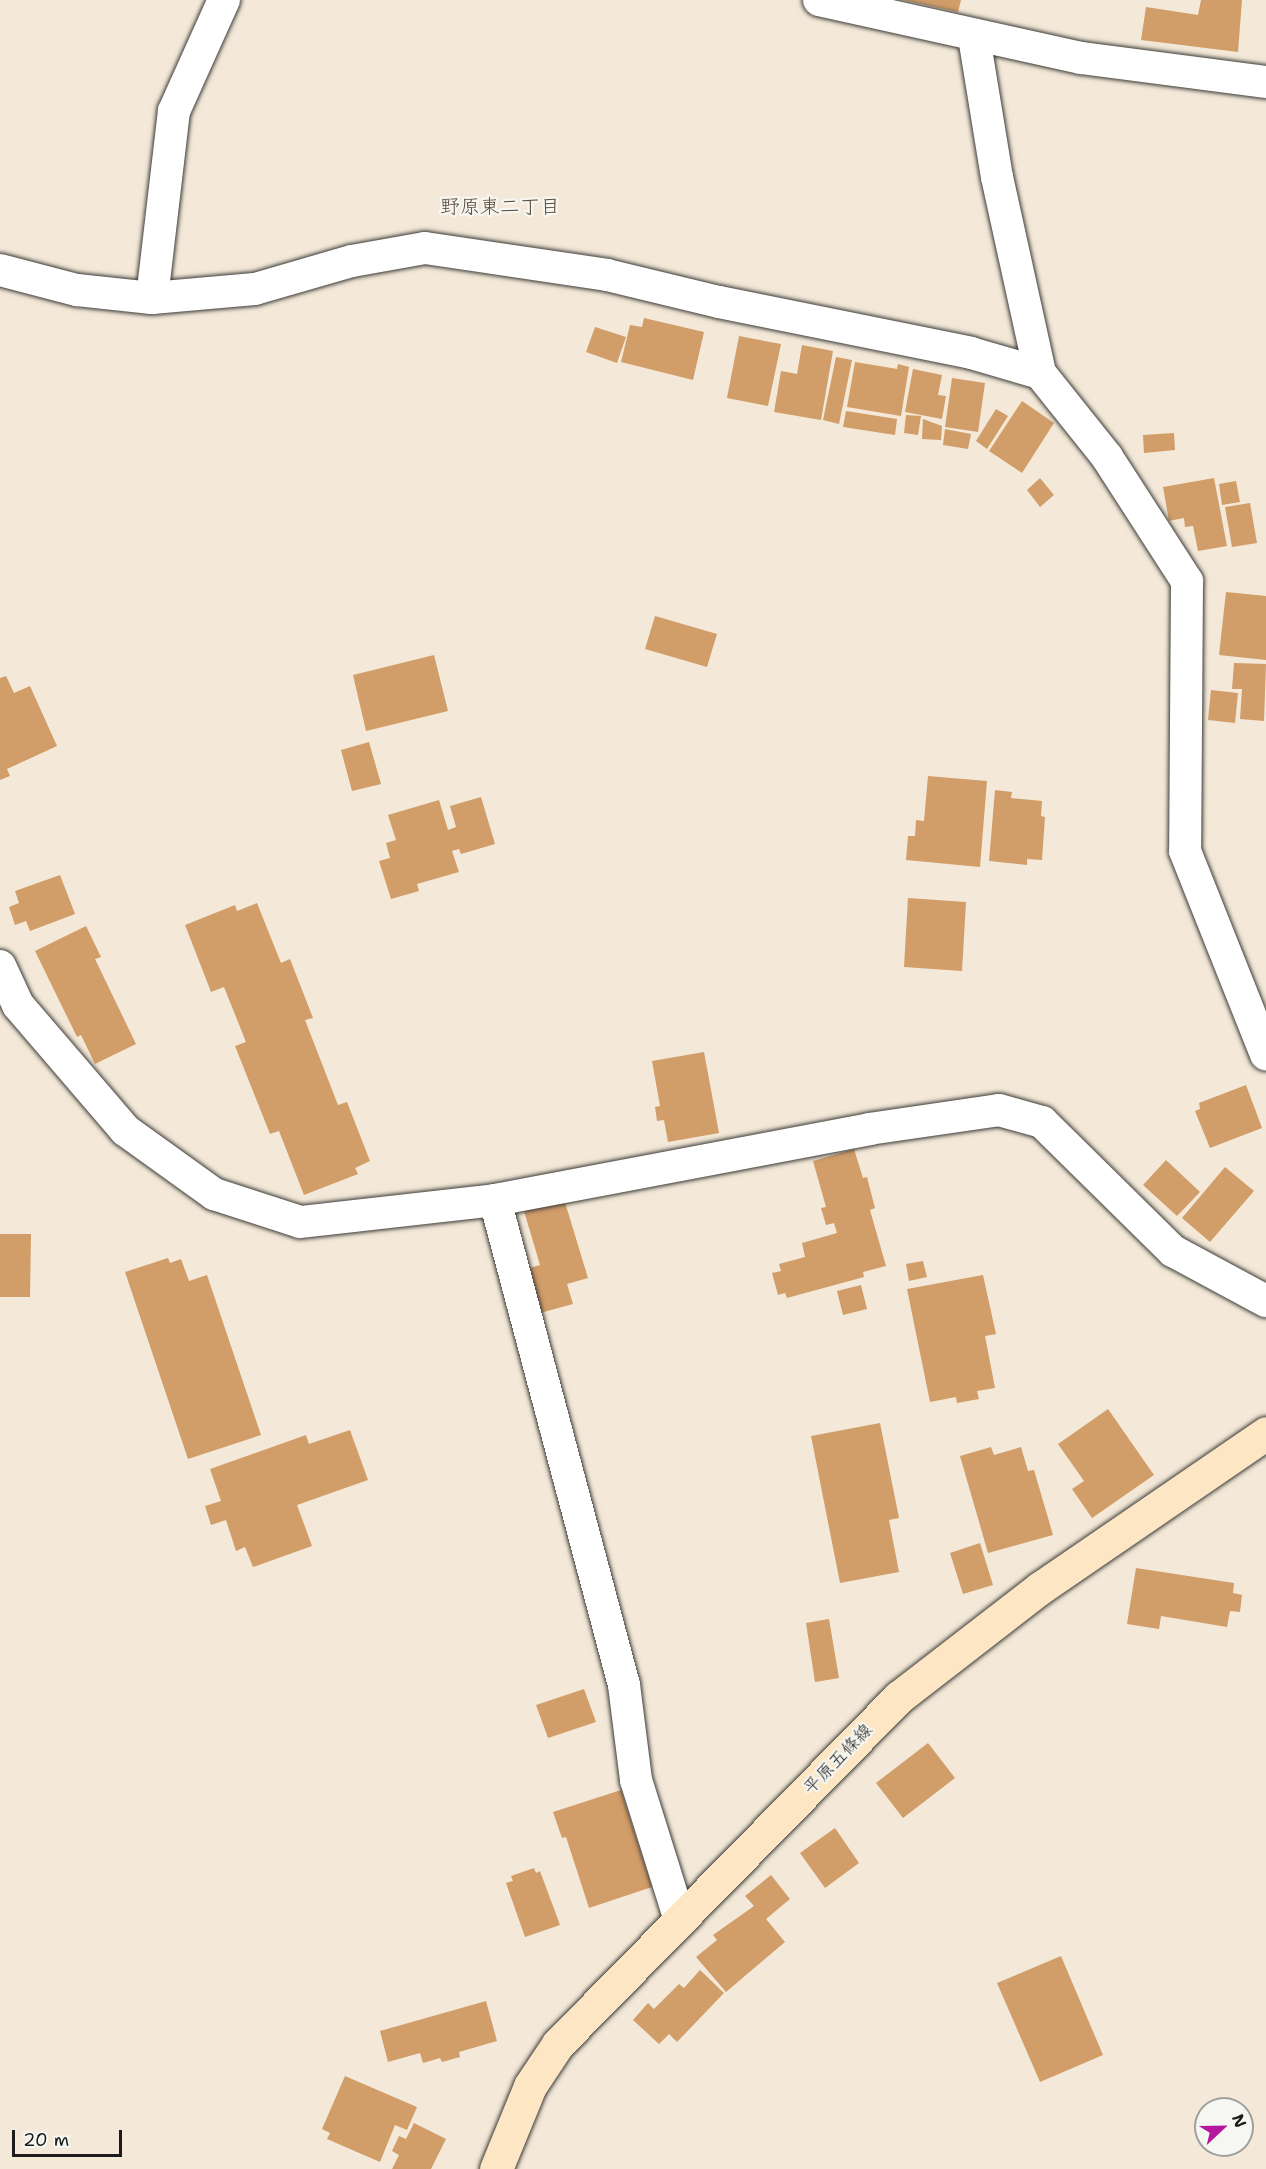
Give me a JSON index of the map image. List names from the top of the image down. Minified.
{"streets":{"main road":["平原五條線"]},"districts":["野原東二丁目"],"scale_bar":"20 m","north":"right"}
